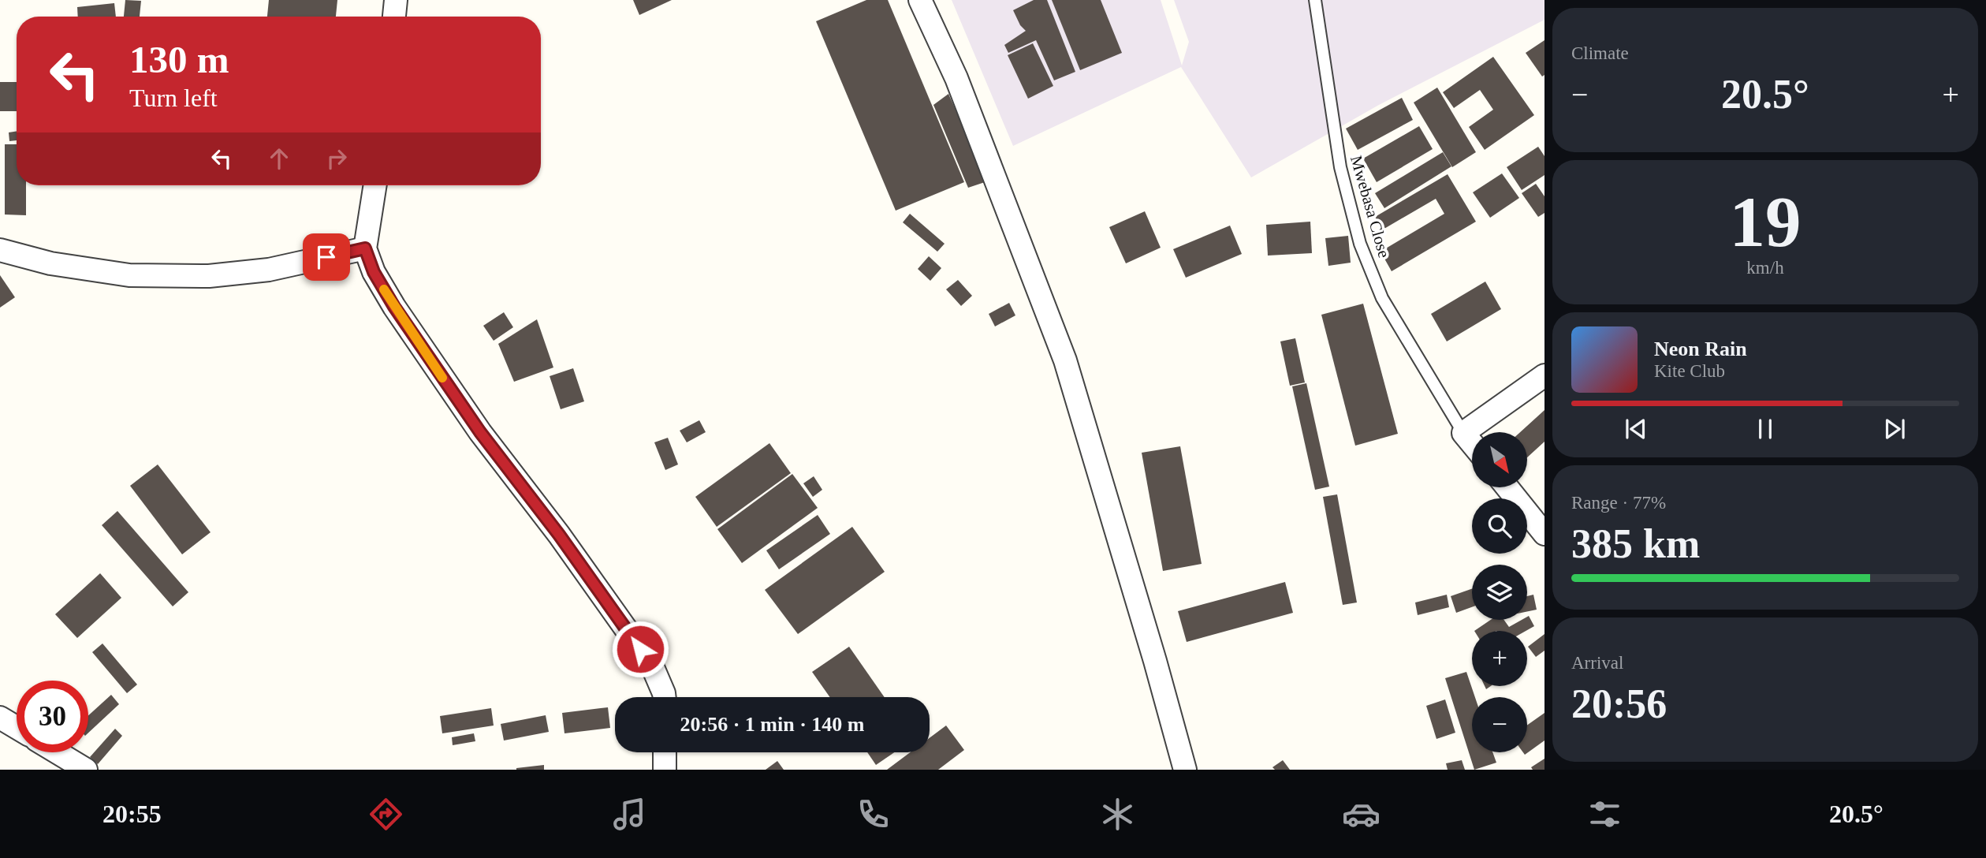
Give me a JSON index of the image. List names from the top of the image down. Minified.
{"streets":{"lane":["Mwebasa Close"]},"north":"bottom right","page":{"tile":["Climate",["19","km/h"],["Range · 77%","385 km"],["Arrival","20:56"]],"turn":["130 m","Turn left"],"heat":["−","20.5°","+"],"song":["Neon Rain","Kite Club"],"map_buttons":["+","−"],"limit":"30","trip":"20:56 · 1 min · 140 m","tabs":["20:55","20.5°"]}}
